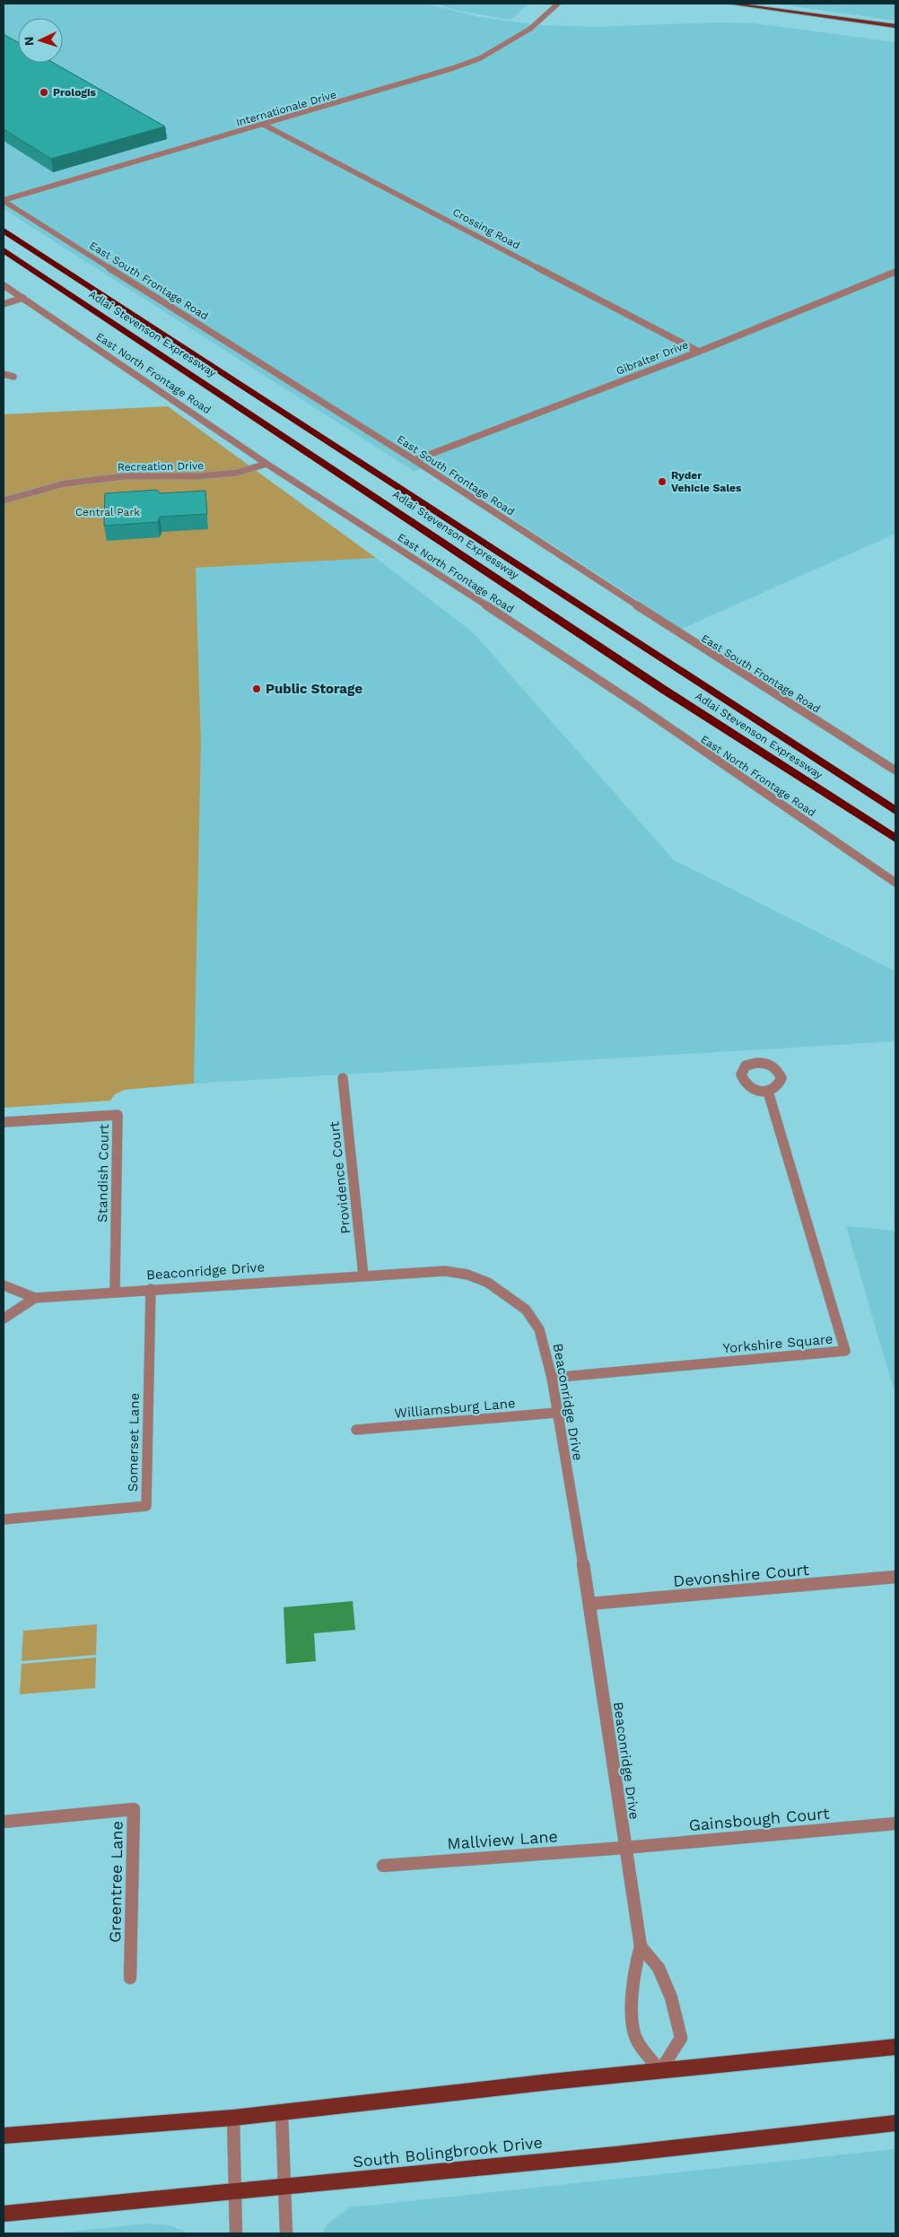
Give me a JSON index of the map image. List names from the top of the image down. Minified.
{"streets":{"highway":["Adlai Stevenson Expressway"],"main road":["South Bolingbrook Drive"],"street":["Internationale Drive","Crossing Road","East South Frontage Road","Gibralter Drive","East North Frontage Road","Recreation Drive","Standish Court","Providence Court","Beaconridge Drive","Yorkshire Square","Williamsburg Lane","Somerset Lane","Devonshire Court","Gainsbough Court","Mallview Lane","Greentree Lane"]},"crossings":[["Internationale Drive","Crossing Road"],["Internationale Drive","East South Frontage Road"],["Crossing Road","Gibralter Drive"],["East South Frontage Road","Gibralter Drive"],["East North Frontage Road","Recreation Drive"],["Standish Court","Beaconridge Drive"],["Providence Court","Beaconridge Drive"],["Beaconridge Drive","Yorkshire Square"],["Beaconridge Drive","Williamsburg Lane"],["Beaconridge Drive","Somerset Lane"],["Beaconridge Drive","Devonshire Court"],["Beaconridge Drive","Gainsbough Court"],["Beaconridge Drive","Mallview Lane"],["Gainsbough Court","Mallview Lane"]],"parks":["Central Park"],"places":["Prologis","Ryder Vehicle Sales","Public Storage"],"north":"left"}
